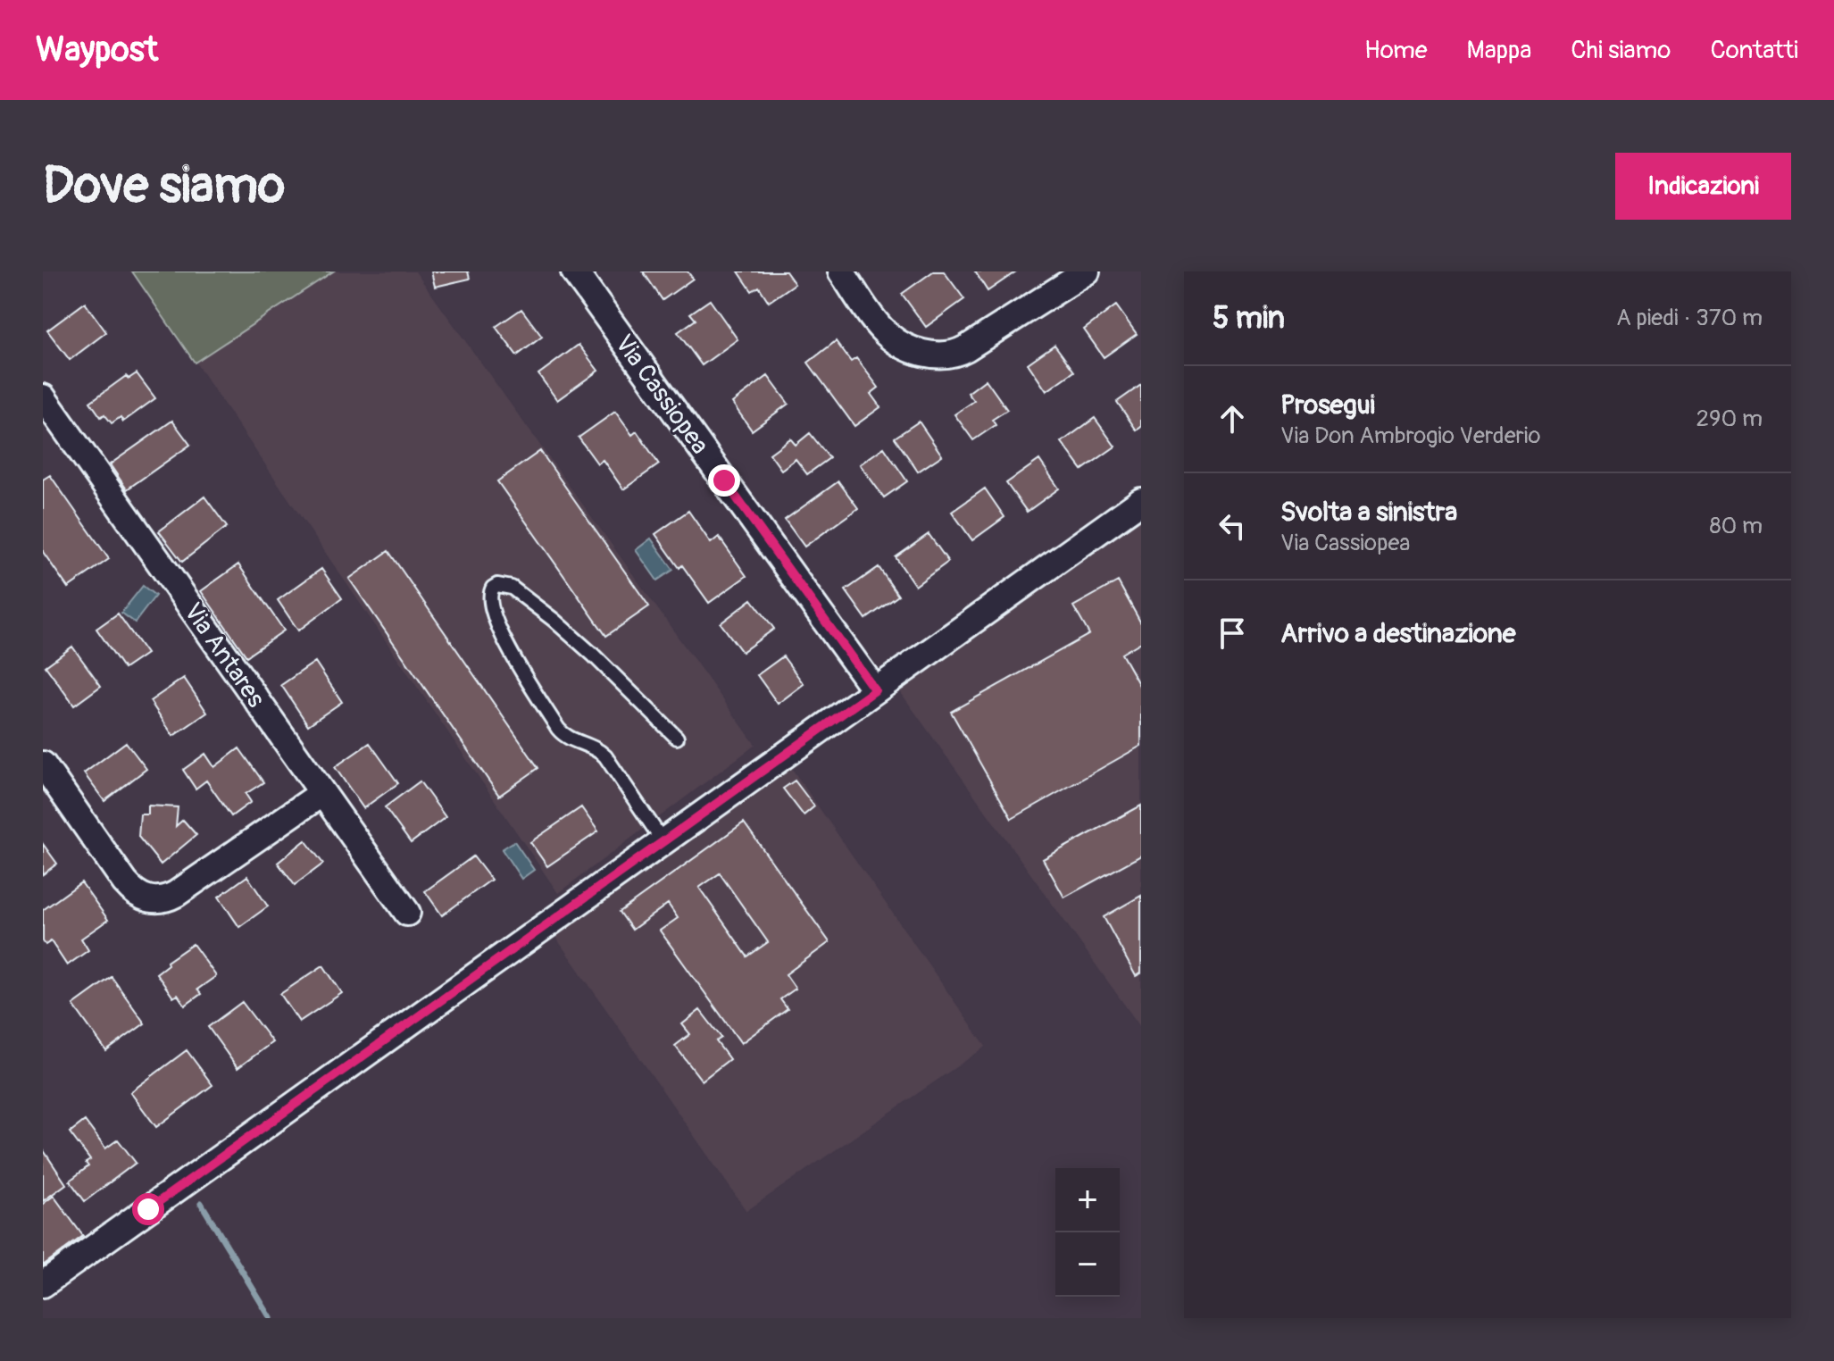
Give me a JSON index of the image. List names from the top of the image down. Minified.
{"streets":{"street":["Via Cassiopea","Via Antares"]},"page":{"header":"Waypost","nav":["Home","Mappa","Chi siamo","Contatti"],"buttons":"Indicazioni","title":"Dove siamo","heading":["5 min","A piedi · 370 m"],"list":[["Prosegui","Via Don Ambrogio Verderio","290 m"],["Svolta a sinistra","Via Cassiopea","80 m"],"Arrivo a destinazione"],"map_buttons":["+","−"]}}
